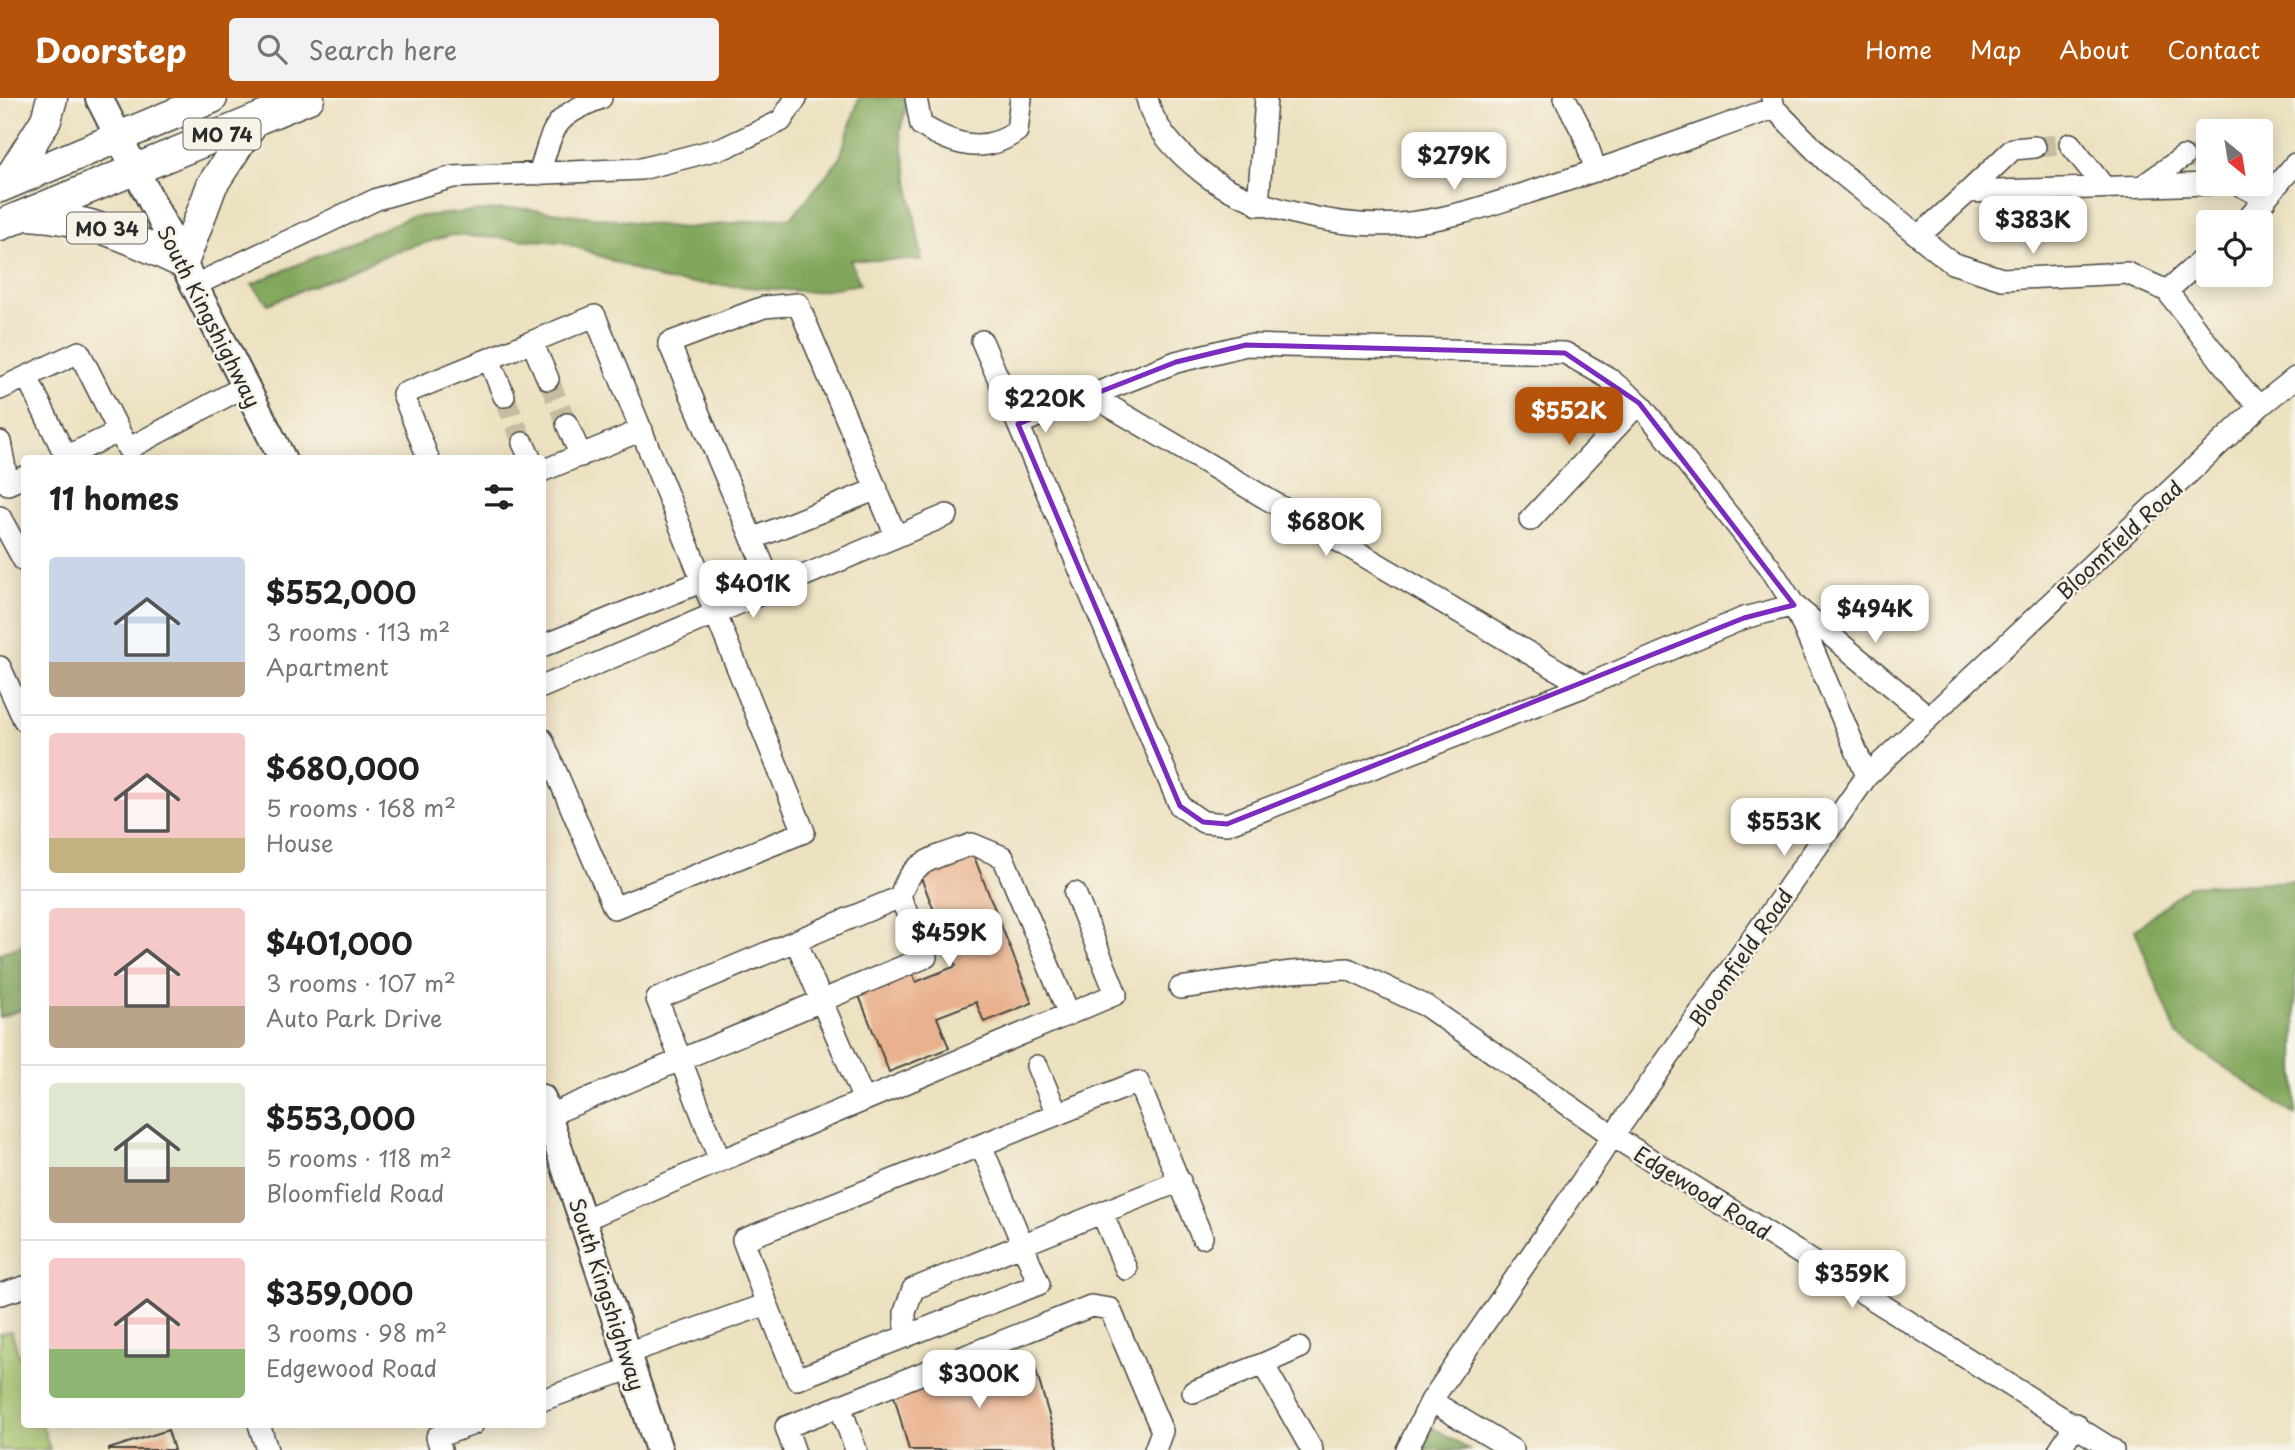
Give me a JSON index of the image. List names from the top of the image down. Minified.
{"streets":{"highway":["MO 74","MO 34"],"main road":["South Kingshighway"],"street":["Bloomfield Road","Edgewood Road"]},"crossings":[["MO 74","MO 34"],["MO 74","South Kingshighway"],["MO 34","South Kingshighway"],["Bloomfield Road","Edgewood Road"]],"north":"bottom right","page":{"header":"Doorstep","search":"Search here","nav":["Home","Map","About","Contact"],"price":["$279K","$383K","$220K","$552K","$680K","$401K","$494K","$553K","$459K","$359K","$300K"],"heading":"11 homes","list":[{"name":"$552,000","note":"3 rooms · 113 m² · Apartment"},{"name":"$680,000","note":"5 rooms · 168 m² · House"},{"name":"$401,000","note":"3 rooms · 107 m² · Auto Park Drive"},{"name":"$553,000","note":"5 rooms · 118 m² · Bloomfield Road"},{"name":"$359,000","note":"3 rooms · 98 m² · Edgewood Road"}]}}
